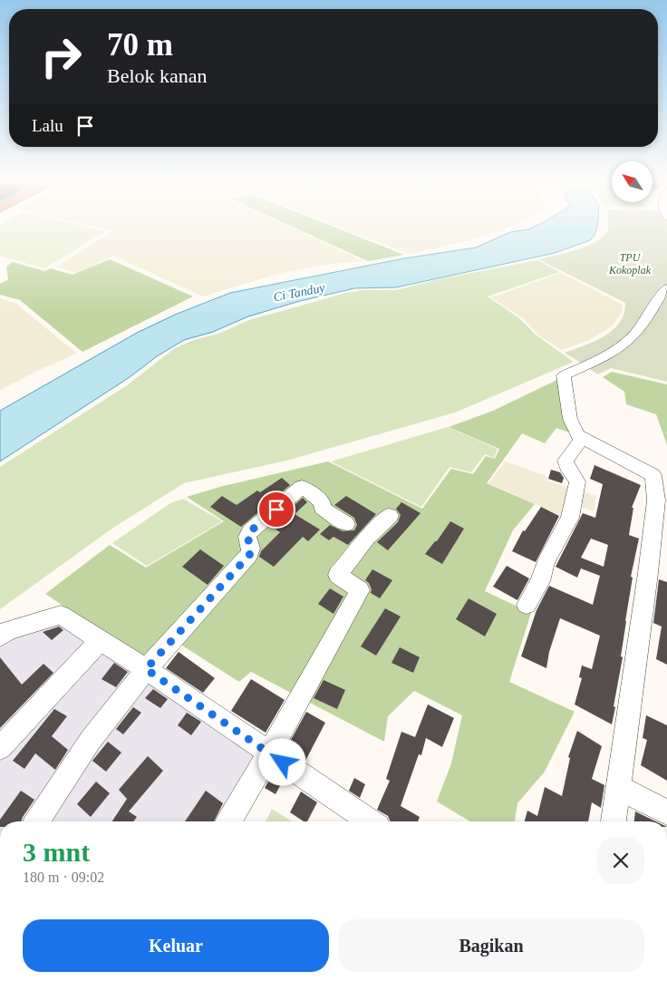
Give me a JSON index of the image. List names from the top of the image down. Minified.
{"water":["Ci Tanduy"],"parks":["TPU Kokoplak"],"north":"top left","page":{"turn":["70 m","Belok kanan"],"then":"Lalu","heading":["3 mnt","180 m · 09:02"],"buttons":["Keluar","Bagikan"]}}
